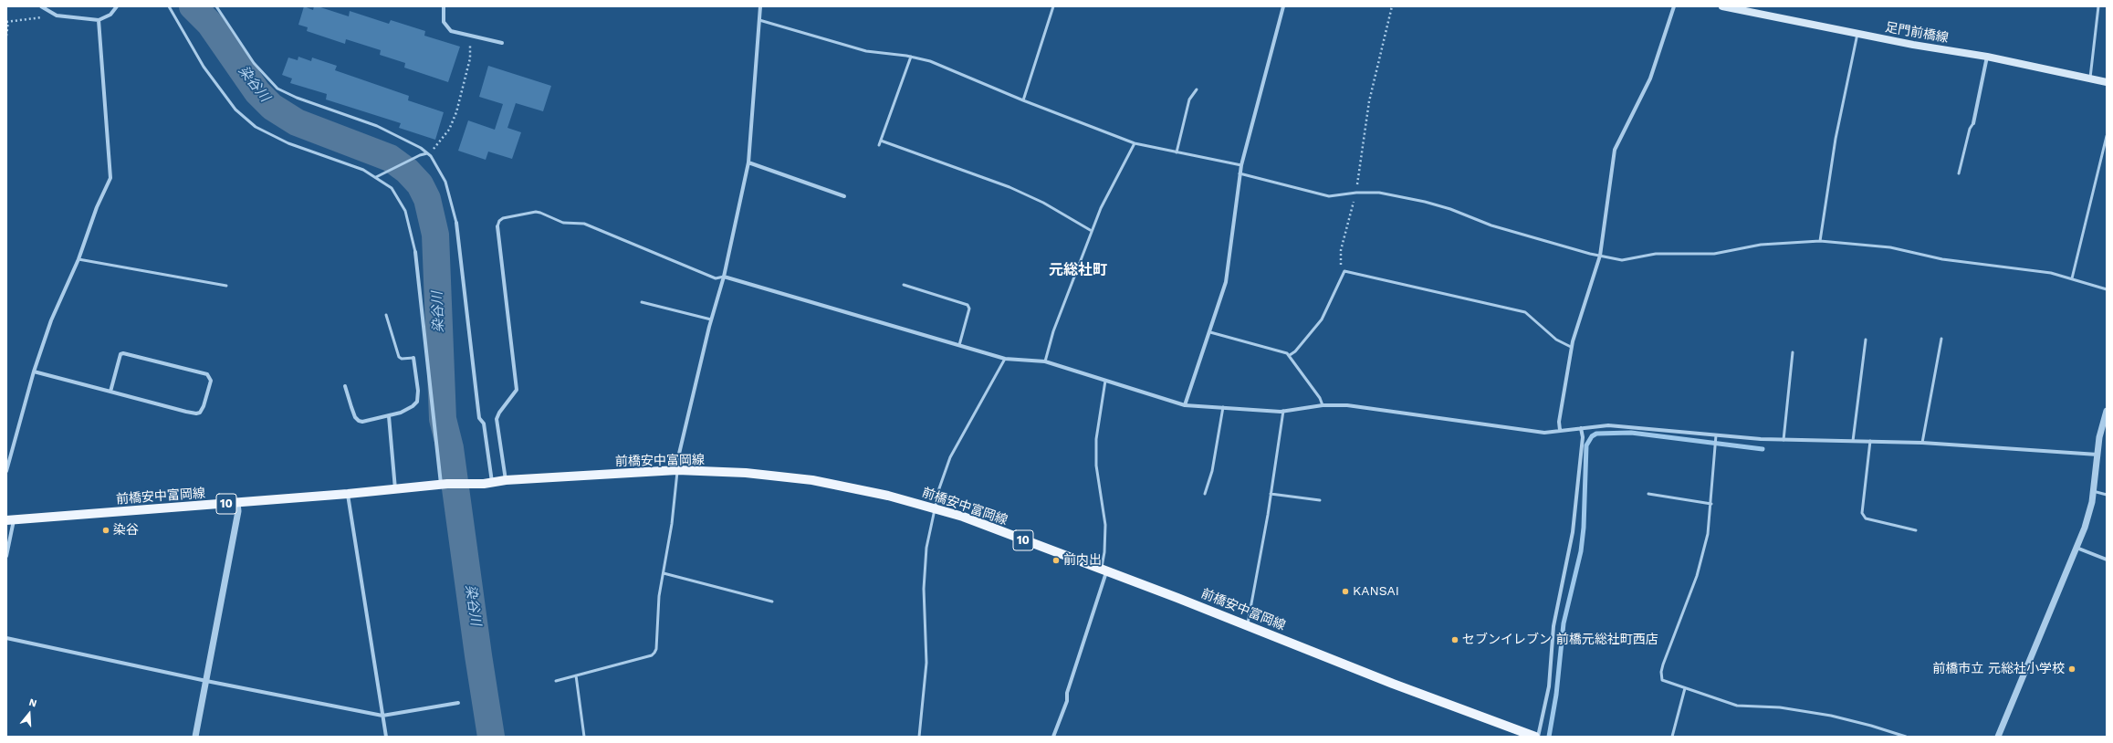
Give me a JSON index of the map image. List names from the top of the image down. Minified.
{"streets":{"main road":["足門前橋線","前橋安中富岡線","10"]},"crossings":[["前橋安中富岡線","10"]],"districts":["元総社町"],"water":["染谷川"],"places":["染谷","前内出","KANSAI","セブンイレブン 前橋元総社町西店","前橋市立 元総社小学校"],"north":"top"}
